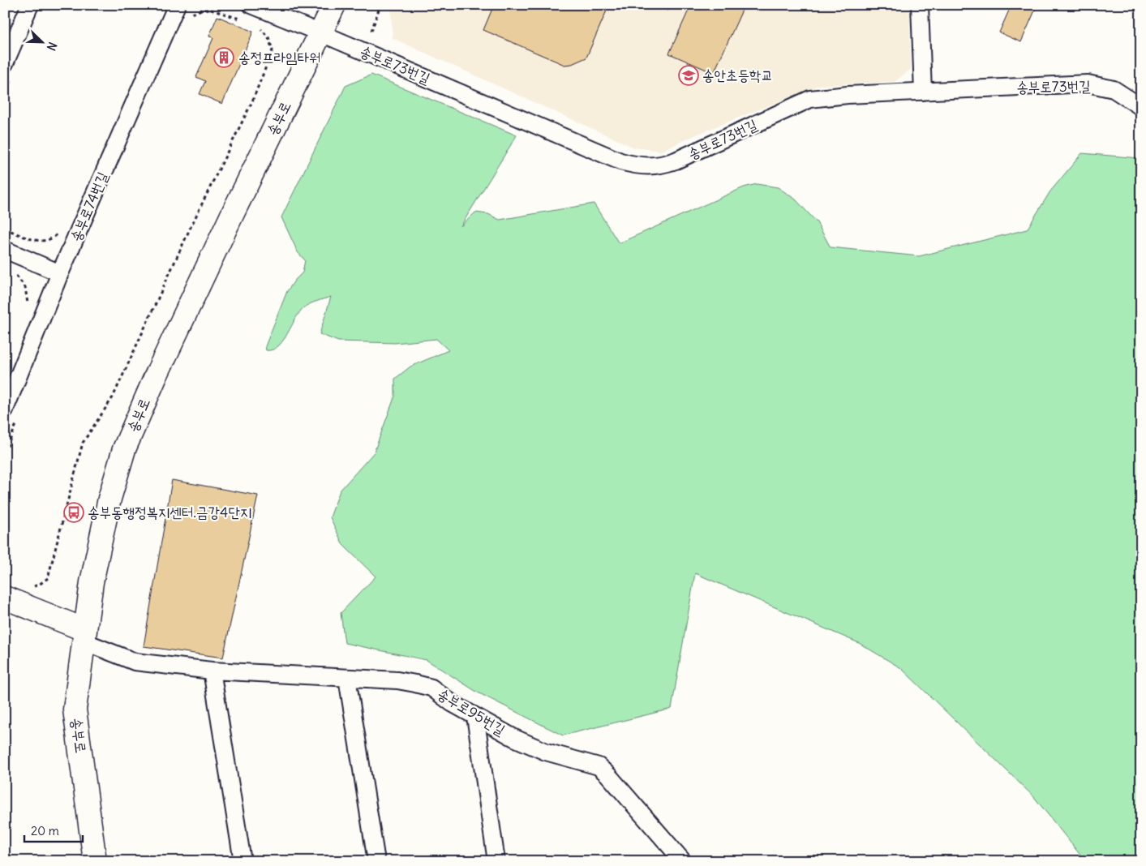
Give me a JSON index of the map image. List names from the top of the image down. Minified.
{"streets":{"street":["송부로73번길","송부로","송부로74번길","송부로95번길"]},"crossings":[["송부로73번길","송부로"],["송부로","송부로95번길"]],"places":{"building":["송정프라임타워"],"school or university":["송안초등학교"],"bus stop":["송부동행정복지센터.금강4단지"]},"scale_bar":"20 m","north":"bottom right"}
